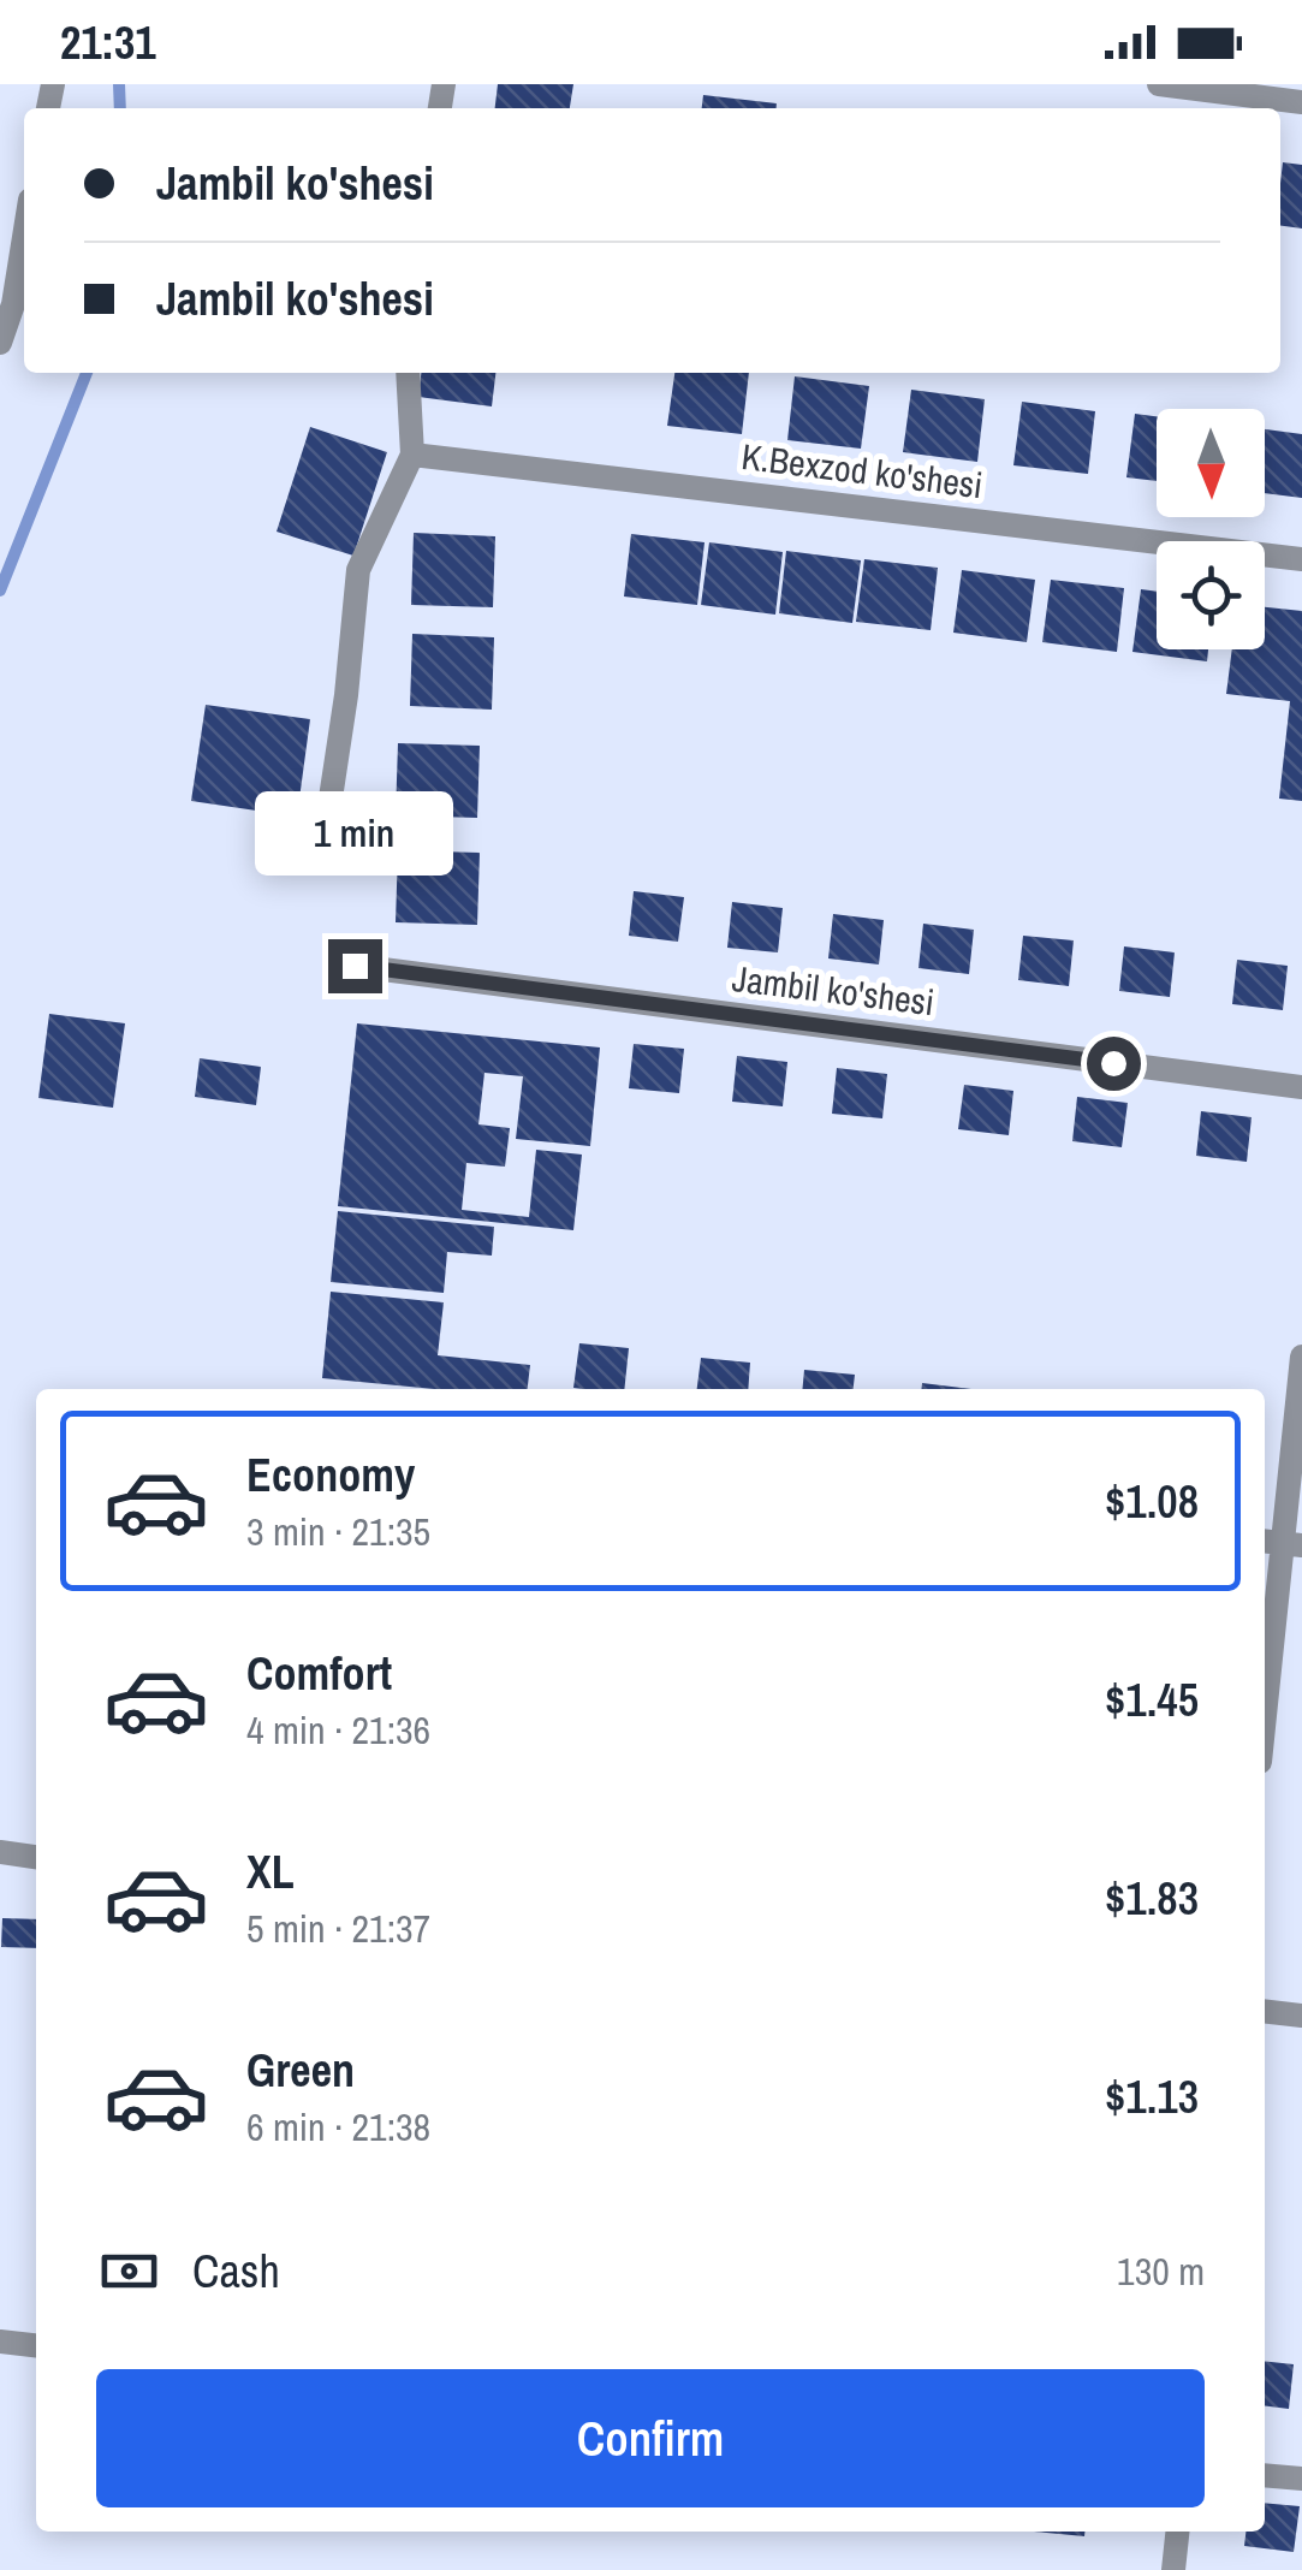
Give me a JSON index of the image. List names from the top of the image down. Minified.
{"streets":{"street":["K.Bexzod ko'shesi","Jambil ko'shesi"]},"north":"bottom","page":{"status":"21:31","banner":["Jambil ko'shesi","Jambil ko'shesi"],"bubble":"1 min","list":[{"name":"Economy","note":"3 min · 21:35","value":"$1.08"},{"name":"Comfort","note":"4 min · 21:36","value":"$1.45"},{"name":"XL","note":"5 min · 21:37","value":"$1.83"},{"name":"Green","note":"6 min · 21:38","value":"$1.13"}],"pay":["Cash","130 m"],"buttons":"Confirm"}}
